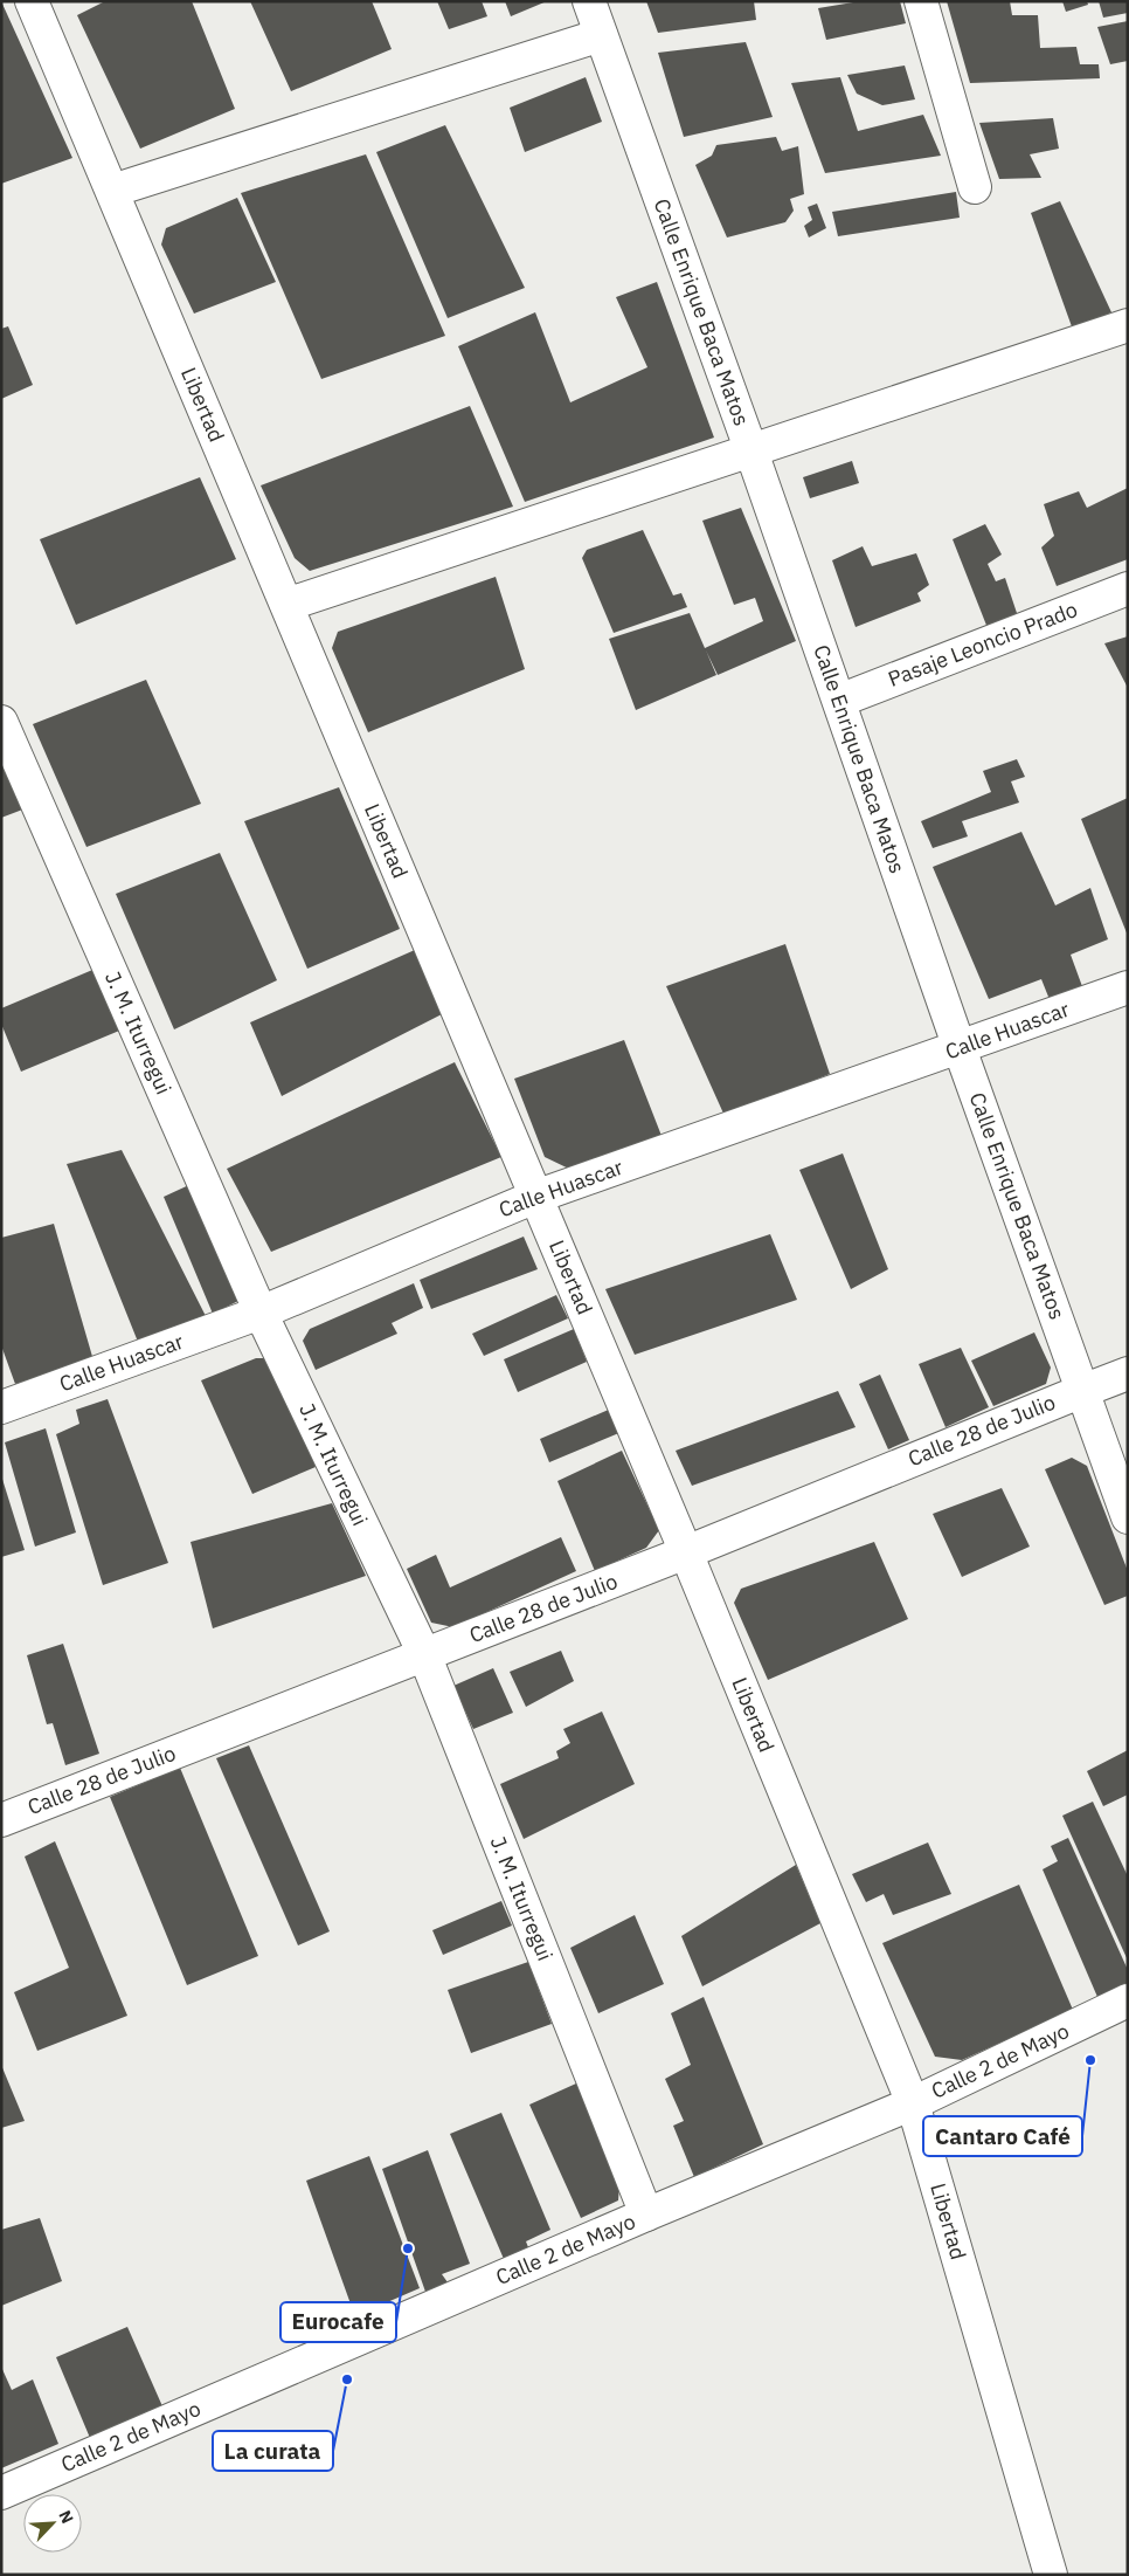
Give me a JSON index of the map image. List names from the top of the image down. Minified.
{"streets":{"street":["Calle Enrique Baca Matos","Libertad","Pasaje Leoncio Prado","Calle Huascar","J. M. Iturregui","Calle 28 de Julio","Calle 2 de Mayo"]},"crossings":[["Calle Enrique Baca Matos","Pasaje Leoncio Prado"],["Calle Enrique Baca Matos","Calle Huascar"],["Calle Enrique Baca Matos","Calle 28 de Julio"],["Libertad","Calle Huascar"],["Libertad","Calle 28 de Julio"],["Libertad","Calle 2 de Mayo"],["Calle Huascar","J. M. Iturregui"],["J. M. Iturregui","Calle 28 de Julio"],["J. M. Iturregui","Calle 2 de Mayo"]],"places":["Cantaro Café","Eurocafe","La curata"],"north":"top right"}
